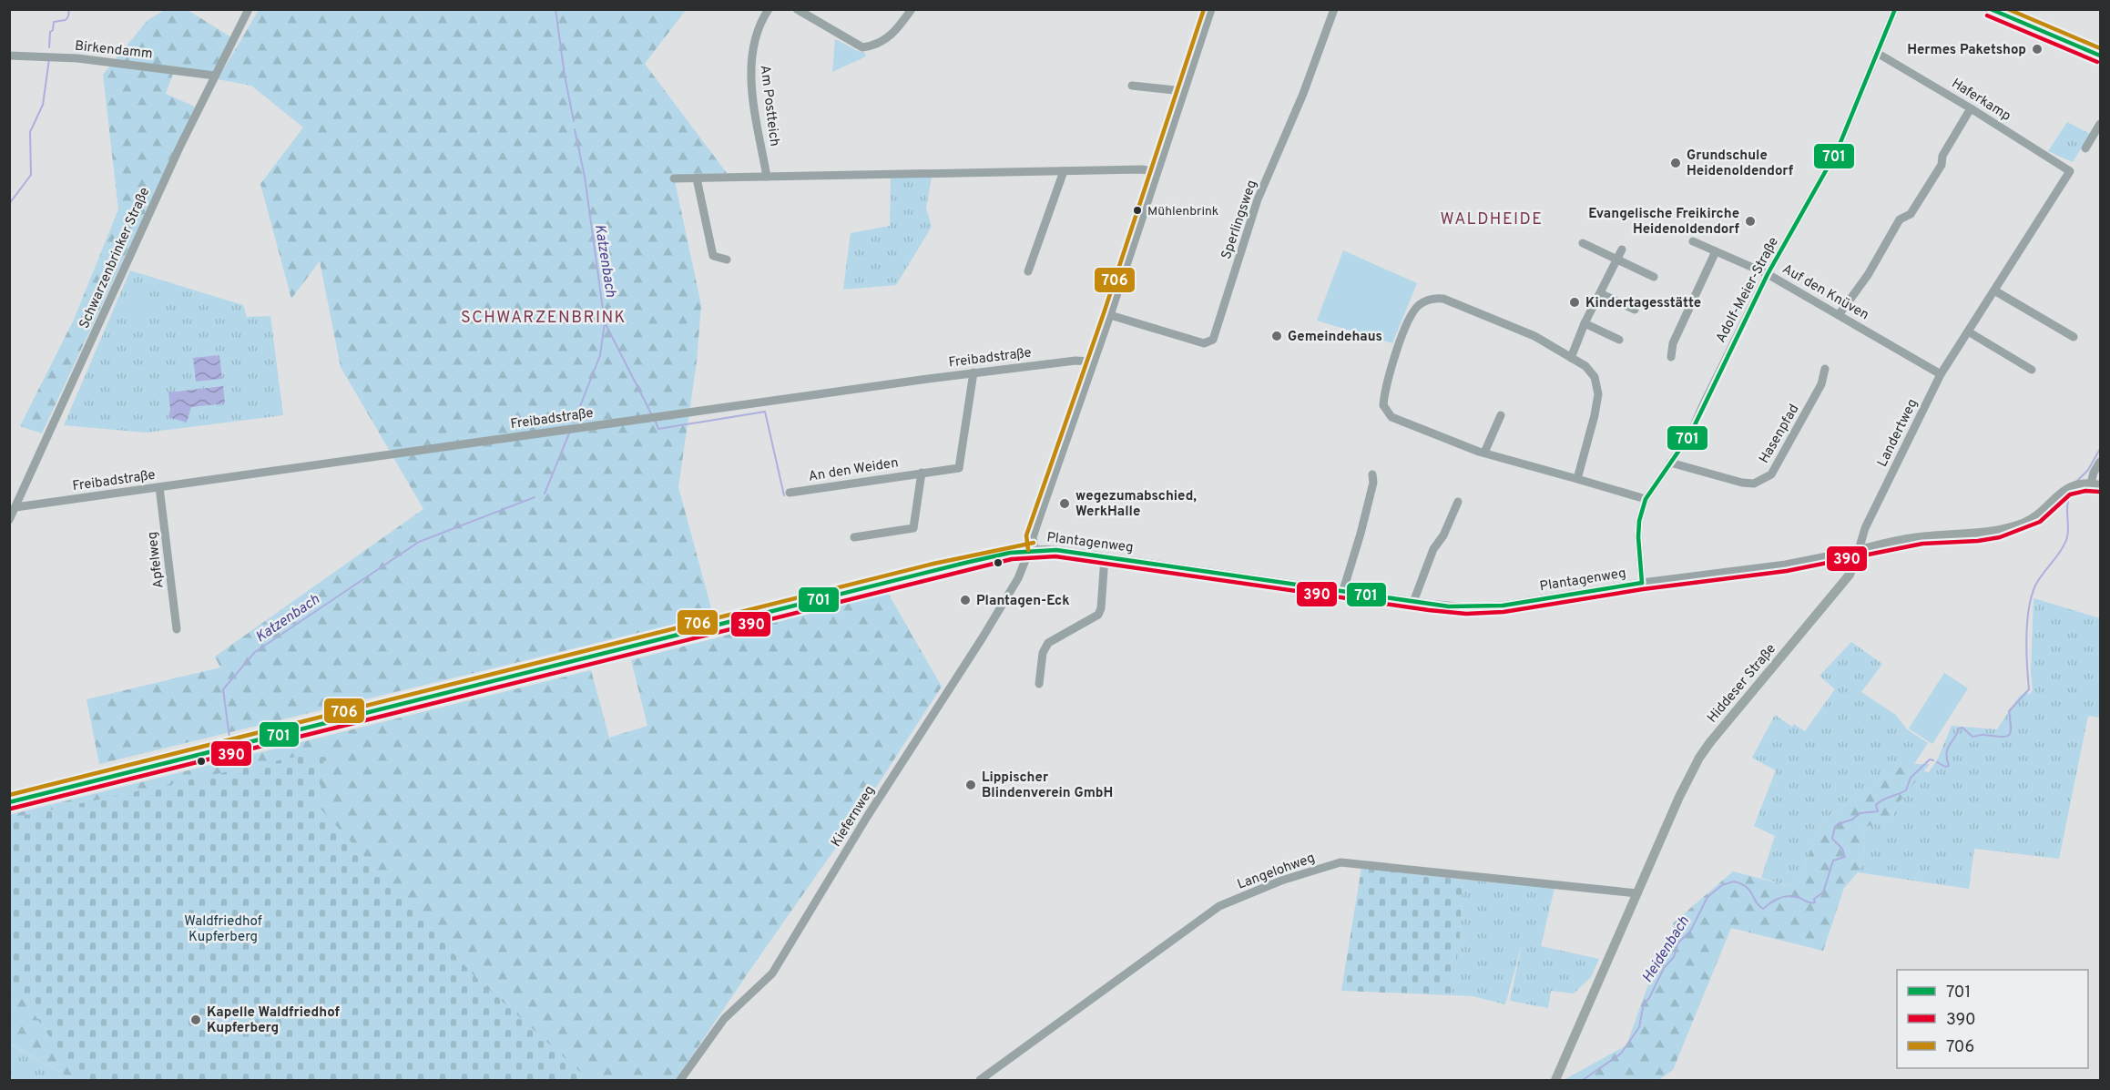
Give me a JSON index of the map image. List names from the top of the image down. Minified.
{"streets":{"main road":["Hiddeser Straße"],"street":["Birkendamm","Haferkamp","Am Postteich","Sperlingsweg","Schwarzenbrinker Straße","Adolf-Meier-Straße","Auf den Knüven","Freibadstraße","Landertweg","Hasenpfad","An den Weiden","Plantagenweg","Apfelweg","Kiefernweg","Langelohweg"]},"crossings":[["Birkendamm","Schwarzenbrinker Straße"],["Haferkamp","Adolf-Meier-Straße"],["Haferkamp","Landertweg"],["Schwarzenbrinker Straße","Freibadstraße"],["Adolf-Meier-Straße","Auf den Knüven"],["Adolf-Meier-Straße","Hasenpfad"],["Adolf-Meier-Straße","Plantagenweg"],["Auf den Knüven","Landertweg"],["Freibadstraße","An den Weiden"],["Freibadstraße","Apfelweg"],["Landertweg","Plantagenweg"],["Landertweg","Hiddeser Straße"],["Plantagenweg","Hiddeser Straße"],["Plantagenweg","Kiefernweg"],["Hiddeser Straße","Langelohweg"]],"districts":["WALDHEIDE","SCHWARZENBRINK"],"water":["Katzenbach","Heidenbach"],"parks":["Waldfriedhof Kupferberg"],"places":["Hermes Paketshop","Grundschule Heidenoldendorf","Mühlenbrink","Evangelische Freikirche Heidenoldendorf","Kindertagesstätte","Gemeindehaus","wegezumabschied, WerkHalle","Plantagen-Eck","Lippischer Blindenverein GmbH","Kapelle Waldfriedhof Kupferberg"],"lines":["transit line 701","transit line 706","transit line 390"],"legend":["701","390","706"]}
